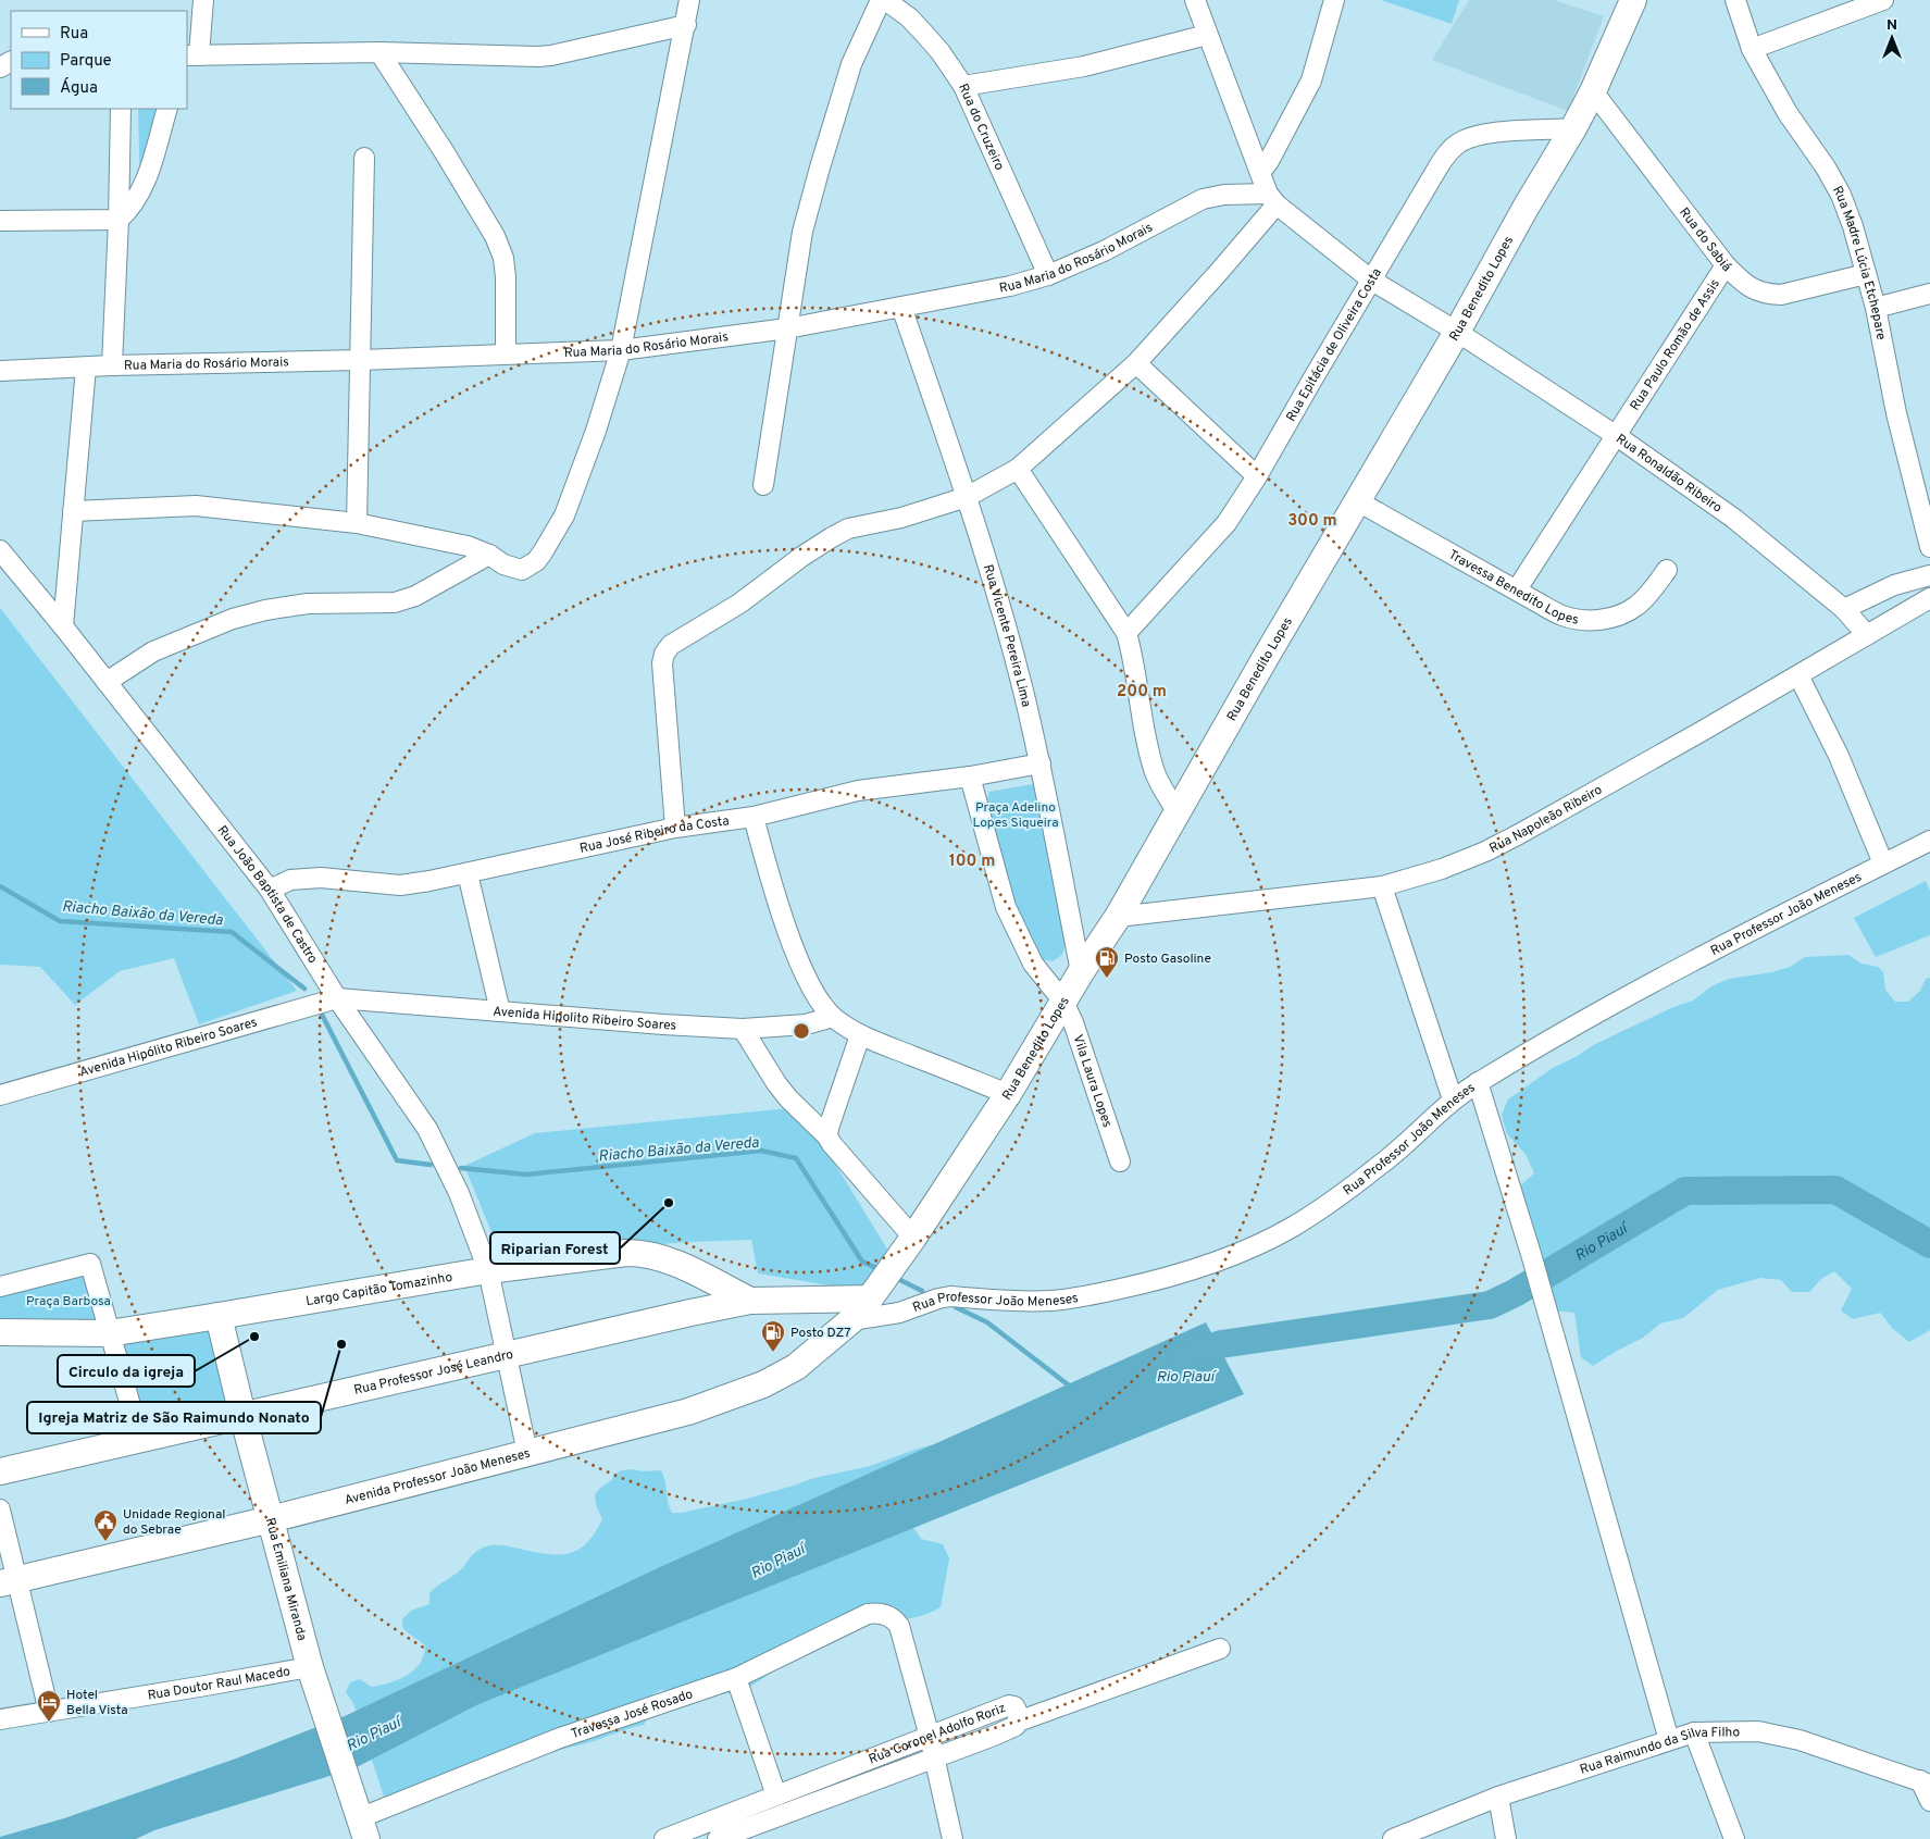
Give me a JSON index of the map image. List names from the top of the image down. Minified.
{"streets":{"main road":["Rua Benedito Lopes","Largo Capitão Tomazinho","Rua Professor José Leandro","Avenida Professor João Meneses","Rua Emiliana Miranda"],"street":["Rua do Cruzeiro","Rua do Sabiá","Rua Maria do Rosário Morais","Rua Madre Lúcia Etchepare","Rua Epitácia de Oliveira Costa","Rua Paulo Romão de Assis","Rua Ronaldão Ribeiro","Travessa Benedito Lopes","Rua Vicente Pereira Lima","Rua Napoleão Ribeiro","Rua José Ribeiro da Costa","Rua João Baptista de Castro","Rua Professor João Meneses","Avenida Hipolito Ribeiro Soares","Avenida Hipólito Ribeiro Soares","Vila Laura Lopes","Rua Doutor Raul Macedo","Travessa José Rosado","Rua Coronel Adolfo Roriz","Rua Raimundo da Silva Filho"]},"crossings":[["Rua do Cruzeiro","Rua Maria do Rosário Morais"],["Rua do Sabiá","Rua Madre Lúcia Etchepare"],["Rua do Sabiá","Rua Benedito Lopes"],["Rua do Sabiá","Rua Paulo Romão de Assis"],["Rua Maria do Rosário Morais","Rua Ronaldão Ribeiro"],["Rua Maria do Rosário Morais","Rua Vicente Pereira Lima"],["Rua Benedito Lopes","Rua Epitácia de Oliveira Costa"],["Rua Benedito Lopes","Rua Ronaldão Ribeiro"],["Rua Benedito Lopes","Travessa Benedito Lopes"],["Rua Benedito Lopes","Rua Vicente Pereira Lima"],["Rua Benedito Lopes","Rua Napoleão Ribeiro"],["Rua Benedito Lopes","Rua Professor João Meneses"],["Rua Benedito Lopes","Vila Laura Lopes"],["Rua Benedito Lopes","Rua Professor José Leandro"],["Rua Benedito Lopes","Avenida Professor João Meneses"],["Rua Epitácia de Oliveira Costa","Rua Ronaldão Ribeiro"],["Rua Paulo Romão de Assis","Rua Ronaldão Ribeiro"],["Rua Paulo Romão de Assis","Travessa Benedito Lopes"],["Rua Ronaldão Ribeiro","Rua Napoleão Ribeiro"],["Rua Vicente Pereira Lima","Rua José Ribeiro da Costa"],["Rua José Ribeiro da Costa","Rua João Baptista de Castro"],["Rua João Baptista de Castro","Avenida Hipolito Ribeiro Soares"],["Rua João Baptista de Castro","Avenida Hipólito Ribeiro Soares"],["Rua João Baptista de Castro","Largo Capitão Tomazinho"],["Rua João Baptista de Castro","Rua Professor José Leandro"],["Rua João Baptista de Castro","Avenida Professor João Meneses"],["Rua Professor João Meneses","Avenida Professor João Meneses"],["Avenida Hipolito Ribeiro Soares","Avenida Hipólito Ribeiro Soares"],["Largo Capitão Tomazinho","Rua Professor José Leandro"],["Largo Capitão Tomazinho","Rua Emiliana Miranda"],["Rua Professor José Leandro","Rua Emiliana Miranda"],["Avenida Professor João Meneses","Rua Emiliana Miranda"],["Rua Emiliana Miranda","Rua Doutor Raul Macedo"],["Rua Emiliana Miranda","Travessa José Rosado"],["Travessa José Rosado","Rua Coronel Adolfo Roriz"]],"water":["Riacho Baixão da Vereda","Rio Piauí"],"parks":["Praça Adelino Lopes Siqueira","Praça Barbosa"],"places":{"fuel station":["Posto Gasoline","Posto DZ7"],"other":["Riparian Forest","Circulo da igreja","Igreja Matriz de São Raimundo Nonato"],"public building":["Unidade Regional do Sebrae"],"hotel":["Hotel Bella Vista"]},"legend":["Rua","Parque","Água"],"north":"top","rings":["300 m","200 m","100 m"]}
